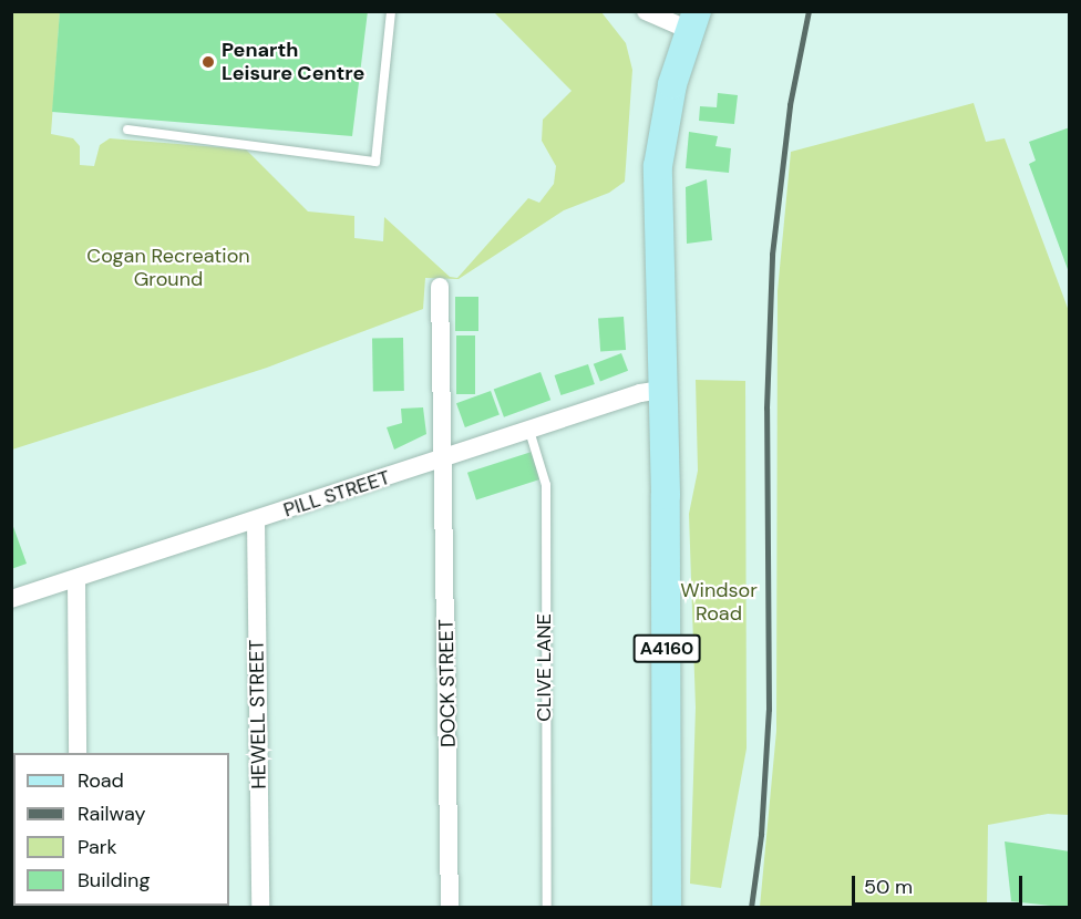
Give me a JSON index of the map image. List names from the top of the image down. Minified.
{"streets":{"main road":["A4160"],"street":["PILL STREET","DOCK STREET","HEWELL STREET"],"lane":["CLIVE LANE"]},"crossings":[["PILL STREET","A4160"],["PILL STREET","CLIVE LANE"],["PILL STREET","DOCK STREET"],["PILL STREET","HEWELL STREET"]],"parks":["Cogan Recreation Ground","Windsor Road"],"places":["Penarth Leisure Centre"],"legend":["Road","Railway","Park","Building"],"scale_bar":"50 m"}
